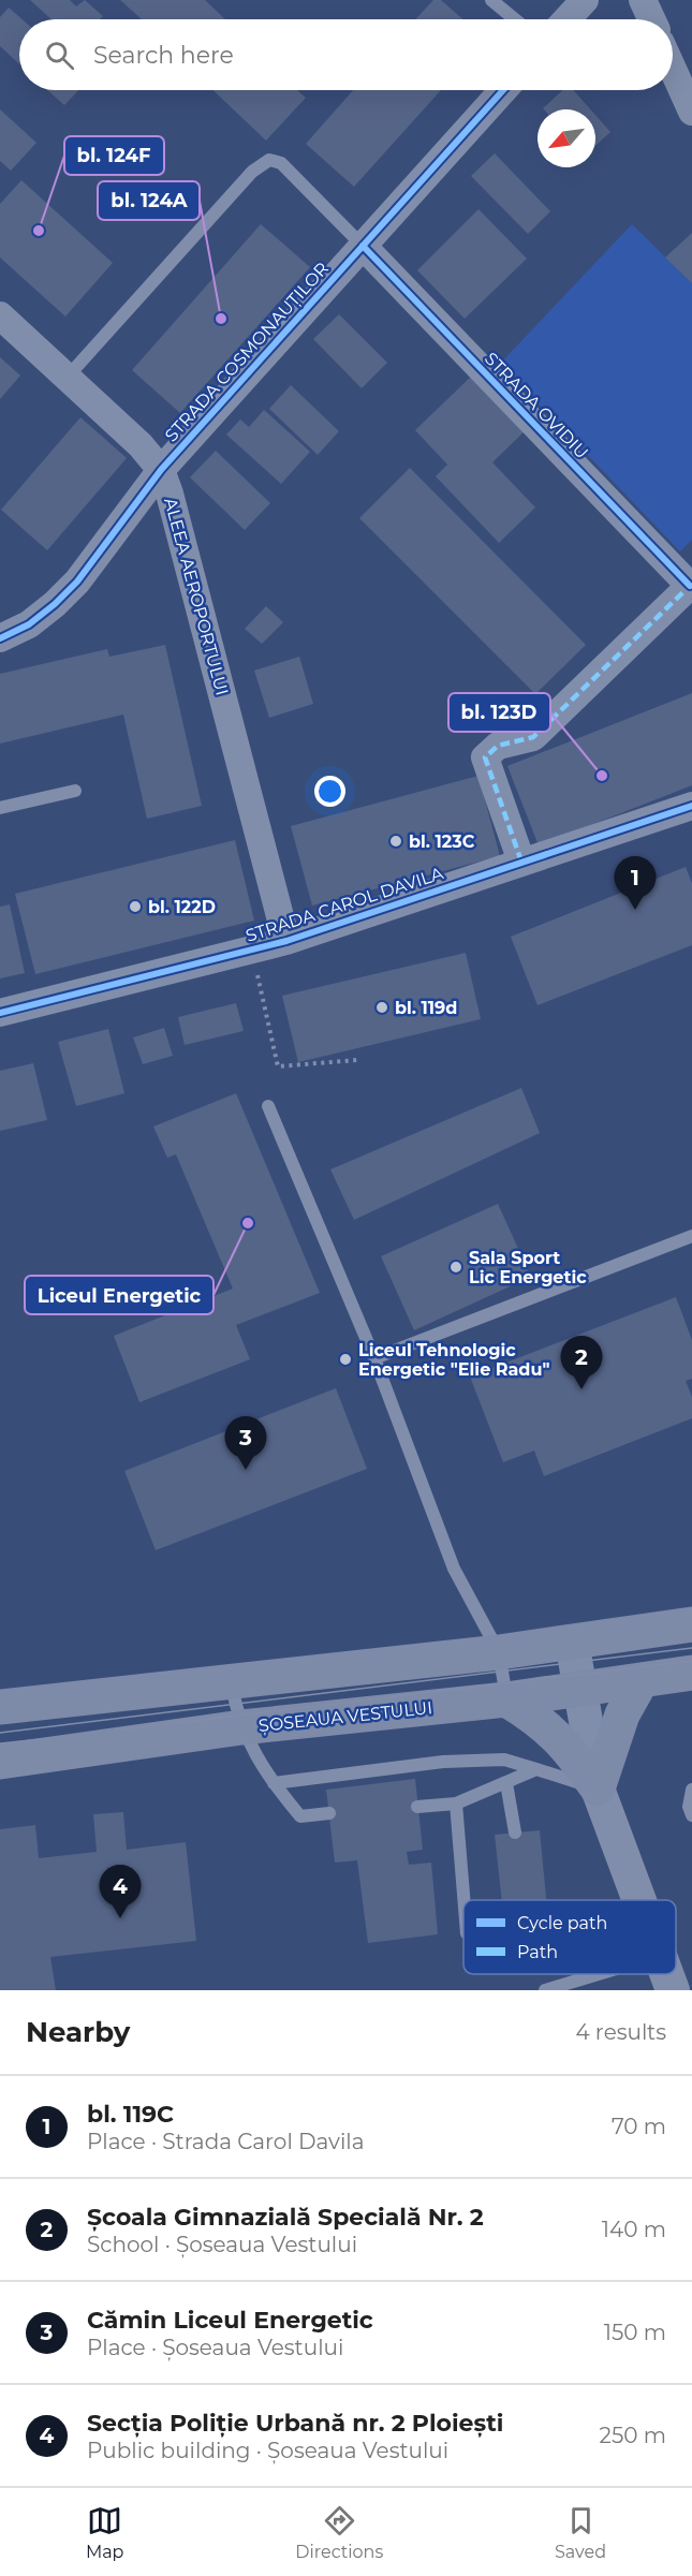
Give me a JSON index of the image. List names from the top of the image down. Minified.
{"streets":{"main road":["ȘOSEAUA VESTULUI"],"street":["STRADA COSMONAUȚILOR","STRADA OVIDIU","ALEEA AEROPORTULUI","STRADA CAROL DAVILA"]},"crossings":[["STRADA COSMONAUȚILOR","STRADA OVIDIU"],["STRADA COSMONAUȚILOR","ALEEA AEROPORTULUI"],["STRADA OVIDIU","STRADA CAROL DAVILA"],["ALEEA AEROPORTULUI","STRADA CAROL DAVILA"]],"places":["bl. 124F","bl. 124A","bl. 123D","bl. 123C","bl. 122D","bl. 119d","Liceul Energetic","Sala Sport Lic Energetic","Liceul Tehnologic Energetic \"Elie Radu\""],"legend":["Cycle path","Path"],"north":"bottom left","page":{"search":"Search here","pins":["1","2","3","4"],"heading":["Nearby","4 results"],"list":[{"mark":"1","name":"bl. 119C","note":"Place · Strada Carol Davila","value":"70 m"},{"mark":"2","name":"Școala Gimnazială Specială Nr. 2","note":"School · Șoseaua Vestului","value":"140 m"},{"mark":"3","name":"Cămin Liceul Energetic","note":"Place · Șoseaua Vestului","value":"150 m"},{"mark":"4","name":"Secția Poliție Urbană nr. 2 Ploiești","note":"Public building · Șoseaua Vestului","value":"250 m"}],"nav":["Map","Directions","Saved"]}}
